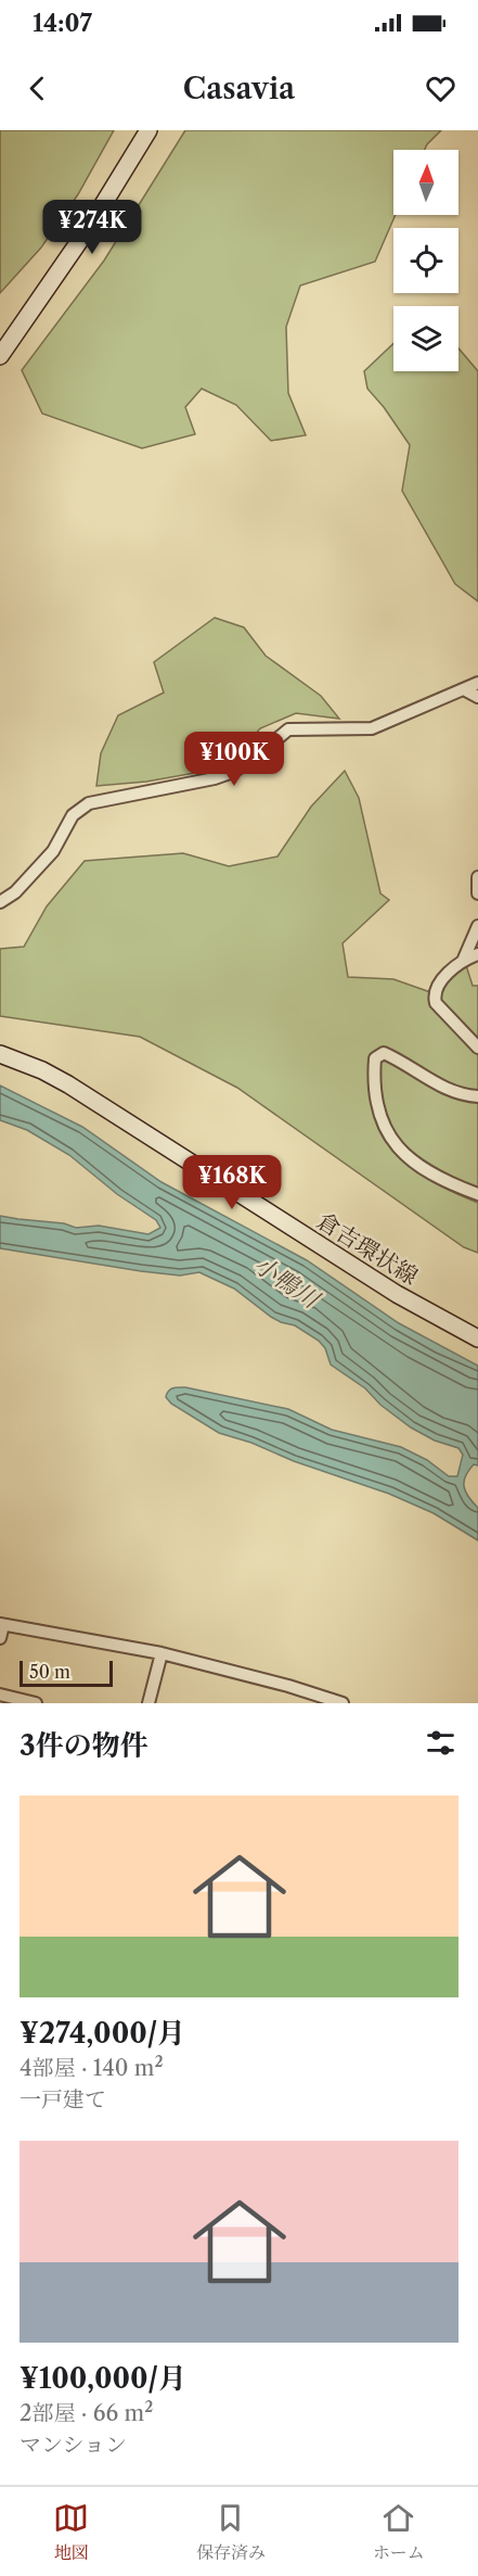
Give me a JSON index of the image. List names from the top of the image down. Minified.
{"streets":{"main road":["倉吉環状線"]},"water":["小鴨川"],"scale_bar":"50 m","north":"top","page":{"status":"14:07","header":"Casavia","price":["¥274K","¥100K","¥168K"],"scale":"50 m","heading":"3件の物件","list":[{"name":"¥274,000/月","note":"4部屋 · 140 m² · 一戸建て"},{"name":"¥100,000/月","note":"2部屋 · 66 m² · マンション"}],"tabs":["地図","保存済み","ホーム"]}}
